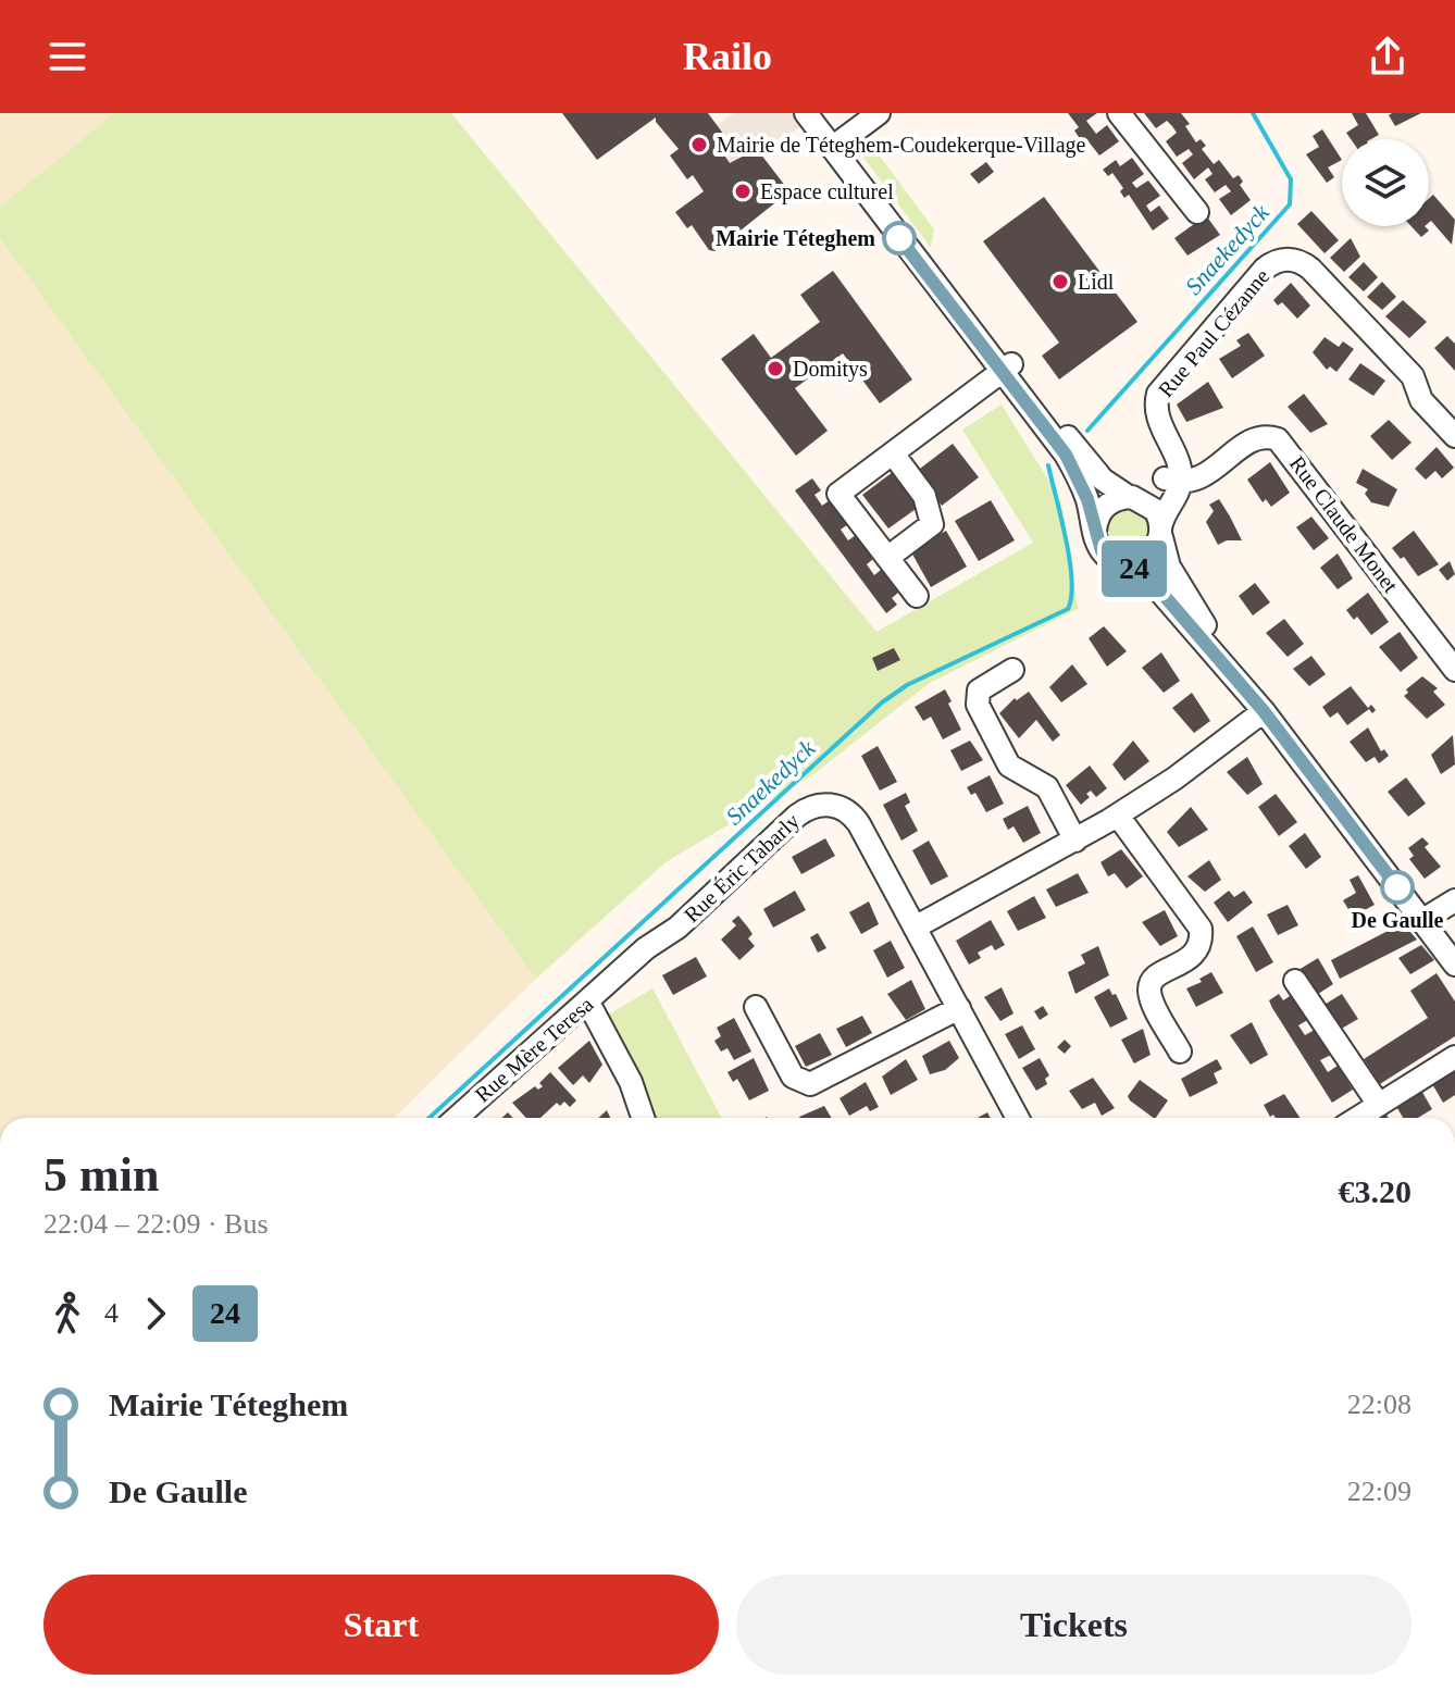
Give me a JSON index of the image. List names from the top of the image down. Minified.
{"streets":{"street":["Rue Paul Cézanne","Rue Claude Monet","Rue Éric Tabarly","Rue Mère Teresa"]},"crossings":[["Rue Paul Cézanne","Rue Claude Monet"],["Rue Éric Tabarly","Rue Mère Teresa"]],"water":["Snaekedyck"],"places":["Mairie de Téteghem-Coudekerque-Village","Espace culturel","Mairie Téteghem","Lidl","Domitys","De Gaulle"],"lines":["bus line 24"],"page":{"header":"Railo","on_map":"24","heading":["5 min","22:04 – 22:09 · Bus","€3.20"],"legs":["4","24"],"list":[{"name":"Mairie Téteghem","value":"22:08"},{"name":"De Gaulle","value":"22:09"}],"buttons":["Start","Tickets"]}}
